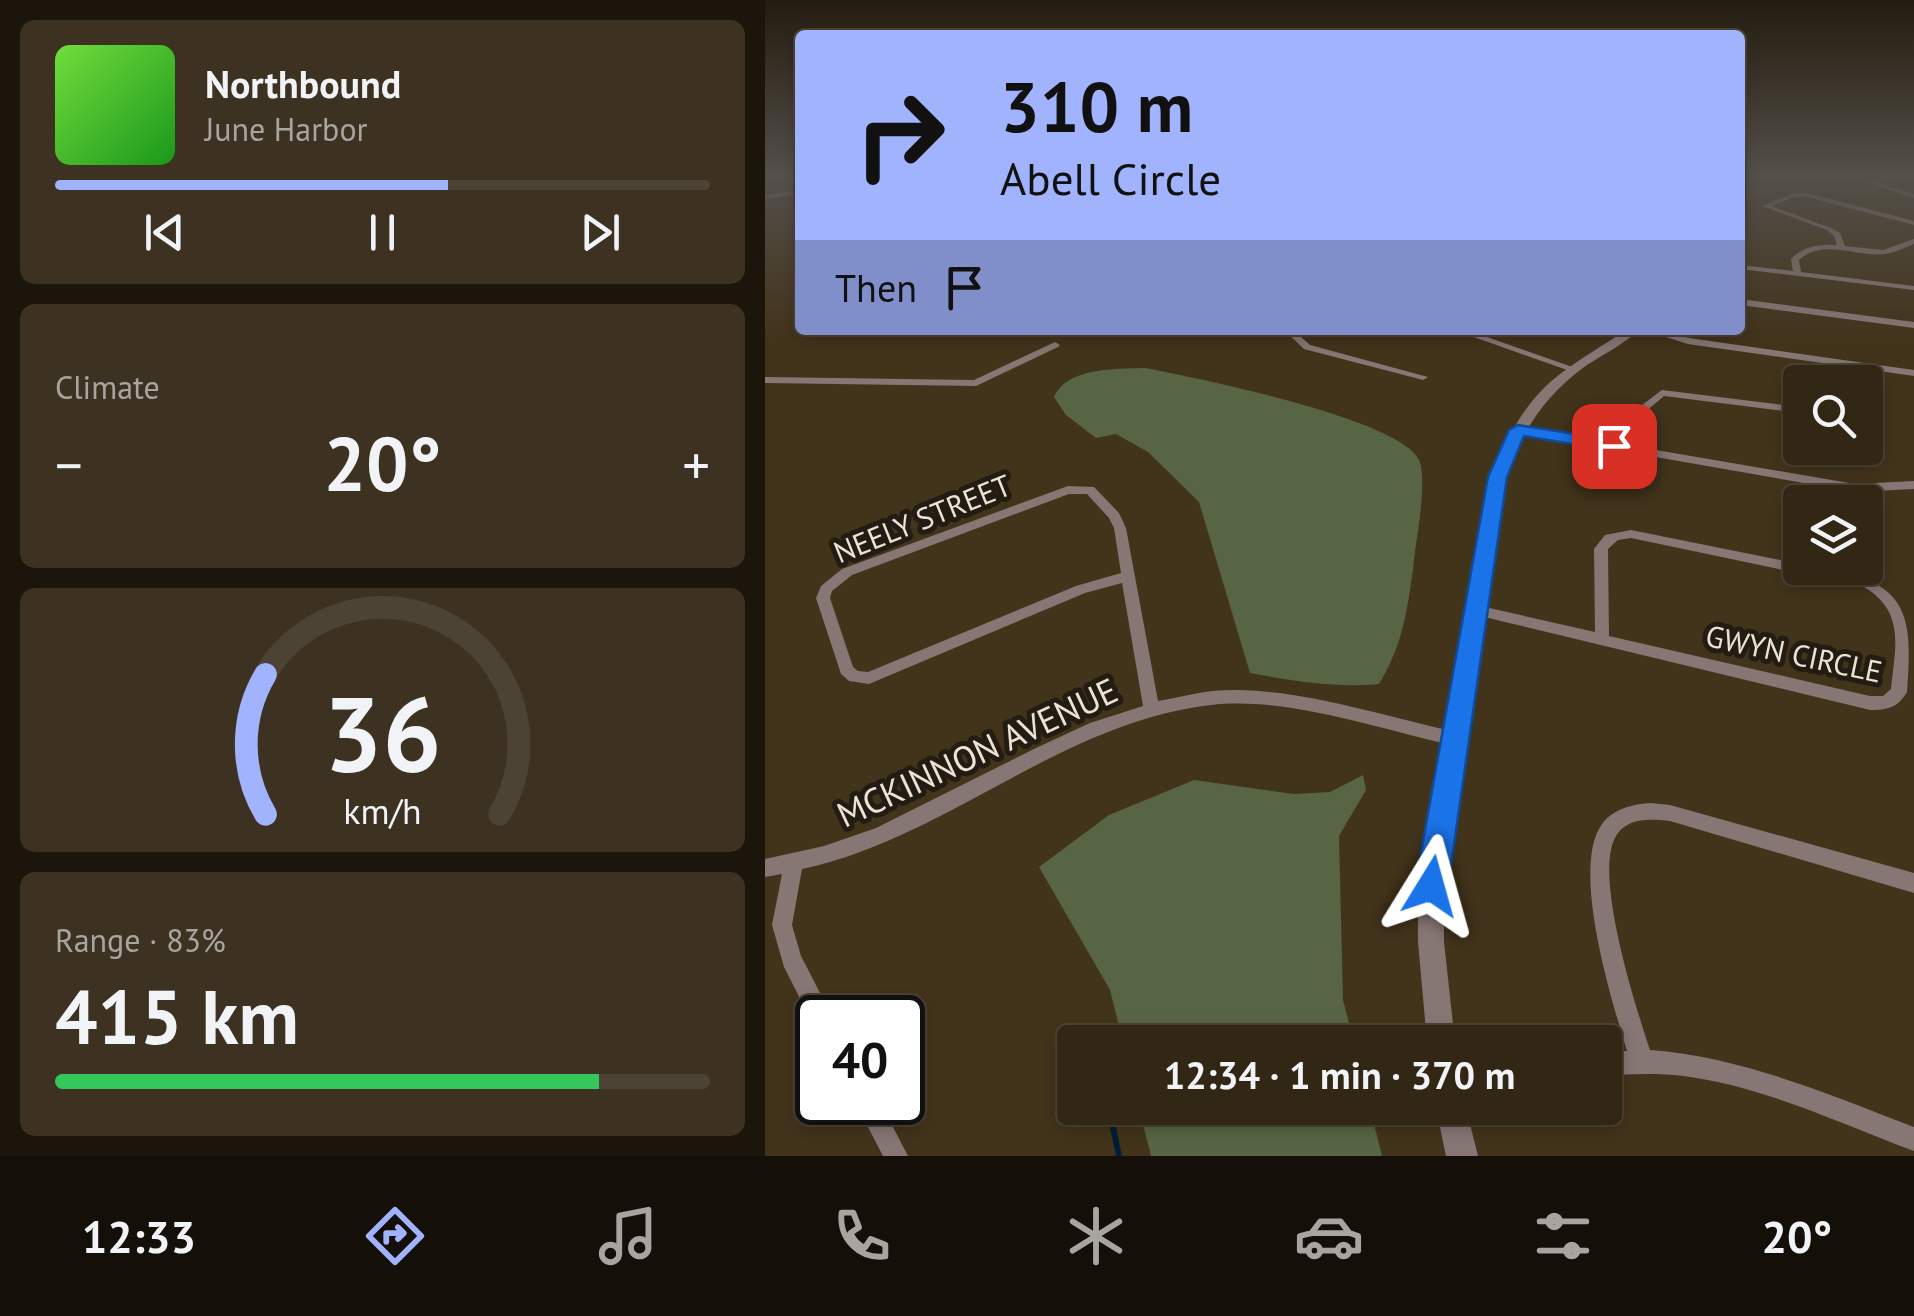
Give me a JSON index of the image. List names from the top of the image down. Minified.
{"streets":{"street":["NEELY STREET","GWYN CIRCLE","MCKINNON AVENUE"]},"crossings":[["NEELY STREET","MCKINNON AVENUE"]],"page":{"turn":["310 m","Abell Circle"],"song":["Northbound","June Harbor"],"then":"Then","tile":["Climate",["Range · 83%","415 km"]],"heat":["−","20°","+"],"limit":"40","trip":"12:34 · 1 min · 370 m","tabs":["12:33","20°"],"gauge":["36","km/h"]}}
